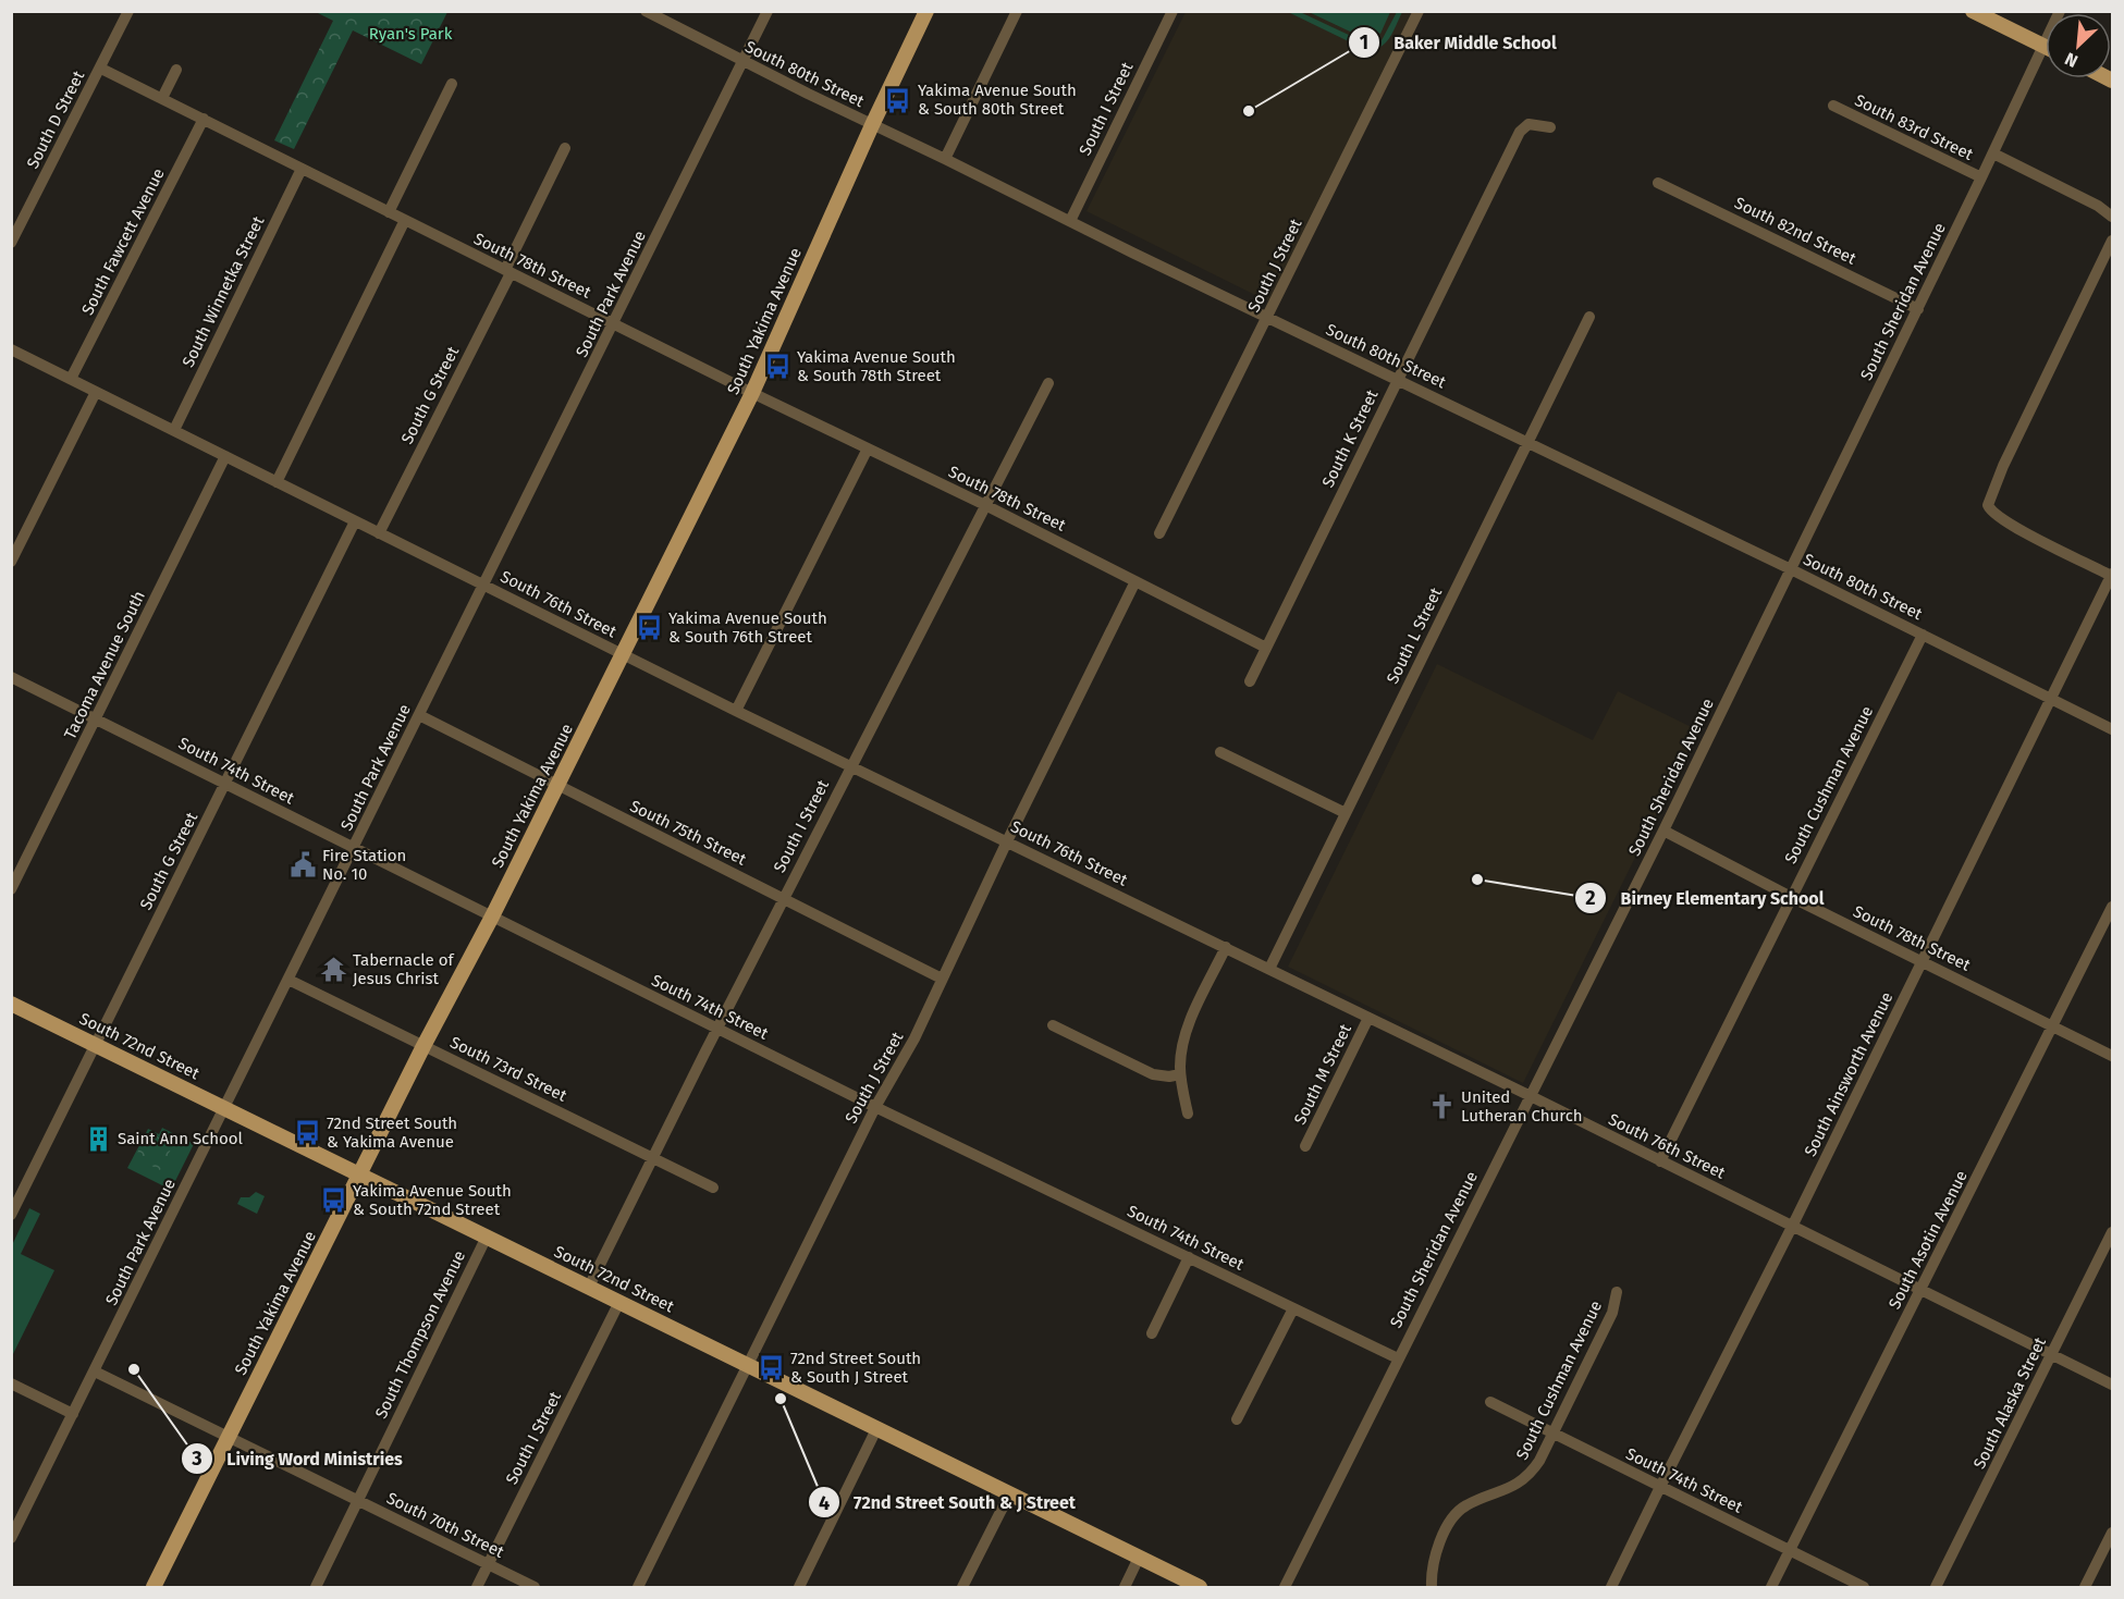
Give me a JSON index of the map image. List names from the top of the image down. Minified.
{"streets":{"main road":["South Yakima Avenue","South 72nd Street"],"street":["South 80th Street","South I Street","South D Street","South 83rd Street","South 82nd Street","South Fawcett Avenue","South 78th Street","South J Street","South Winnetka Street","South Park Avenue","South Sheridan Avenue","South G Street","South K Street","South 76th Street","South L Street","Tacoma Avenue South","South 74th Street","South Cushman Avenue","South 75th Street","South 73rd Street","South M Street","South Ainsworth Avenue","South Asotin Avenue","South Thompson Avenue","South Alaska Street","South 70th Street"]},"crossings":[["South 80th Street","South I Street"],["South 80th Street","South J Street"],["South 80th Street","South Park Avenue"],["South 80th Street","South Sheridan Avenue"],["South 80th Street","South Yakima Avenue"],["South 80th Street","South K Street"],["South 80th Street","South L Street"],["South 80th Street","South Cushman Avenue"],["South 80th Street","South Ainsworth Avenue"],["South I Street","South 78th Street"],["South I Street","South 76th Street"],["South I Street","South 74th Street"],["South I Street","South 75th Street"],["South I Street","South 72nd Street"],["South I Street","South 73rd Street"],["South I Street","South 70th Street"],["South D Street","South 78th Street"],["South 83rd Street","South Sheridan Avenue"],["South 82nd Street","South Sheridan Avenue"],["South Fawcett Avenue","South 78th Street"],["South Fawcett Avenue","South 76th Street"],["South 78th Street","South J Street"],["South 78th Street","South Winnetka Street"],["South 78th Street","South Park Avenue"],["South 78th Street","South Sheridan Avenue"],["South 78th Street","South Yakima Avenue"],["South 78th Street","South G Street"],["South 78th Street","South K Street"],["South 78th Street","South Cushman Avenue"],["South 78th Street","South Ainsworth Avenue"],["South 78th Street","South Asotin Avenue"],["South J Street","South 76th Street"],["South J Street","South 74th Street"],["South J Street","South 75th Street"],["South J Street","South 72nd Street"],["South Winnetka Street","South 76th Street"],["South Park Avenue","South 76th Street"],["South Park Avenue","South 74th Street"],["South Park Avenue","South 75th Street"],["South Park Avenue","South 72nd Street"],["South Park Avenue","South 73rd Street"],["South Park Avenue","South 70th Street"],["South Sheridan Avenue","South 76th Street"],["South Sheridan Avenue","South 74th Street"],["South Yakima Avenue","South 76th Street"],["South Yakima Avenue","South 74th Street"],["South Yakima Avenue","South 75th Street"],["South Yakima Avenue","South 72nd Street"],["South Yakima Avenue","South 73rd Street"],["South Yakima Avenue","South 70th Street"],["South G Street","South 76th Street"],["South G Street","South 74th Street"],["South G Street","South 72nd Street"],["South 76th Street","South L Street"],["South 76th Street","Tacoma Avenue South"],["South 76th Street","South Cushman Avenue"],["South 76th Street","South M Street"],["South 76th Street","South Ainsworth Avenue"],["South 76th Street","South Asotin Avenue"],["South 76th Street","South Alaska Street"],["Tacoma Avenue South","South 74th Street"],["South 74th Street","South Cushman Avenue"],["South 74th Street","South Ainsworth Avenue"],["South 74th Street","South Asotin Avenue"],["South 72nd Street","South Thompson Avenue"],["South Thompson Avenue","South 70th Street"]],"parks":["Ryan's Park"],"places":{"bus stop":["Yakima Avenue South & South 80th Street","Yakima Avenue South & South 78th Street","Yakima Avenue South & South 76th Street","72nd Street South & Yakima Avenue","Yakima Avenue South & South 72nd Street","72nd Street South & South J Street"],"other":["Baker Middle School","Birney Elementary School","Living Word Ministries","72nd Street South & J Street"],"public building":["Fire Station No. 10"],"temple":["Tabernacle of Jesus Christ"],"church":["United Lutheran Church"],"building":["Saint Ann School"]},"north":"bottom left"}
